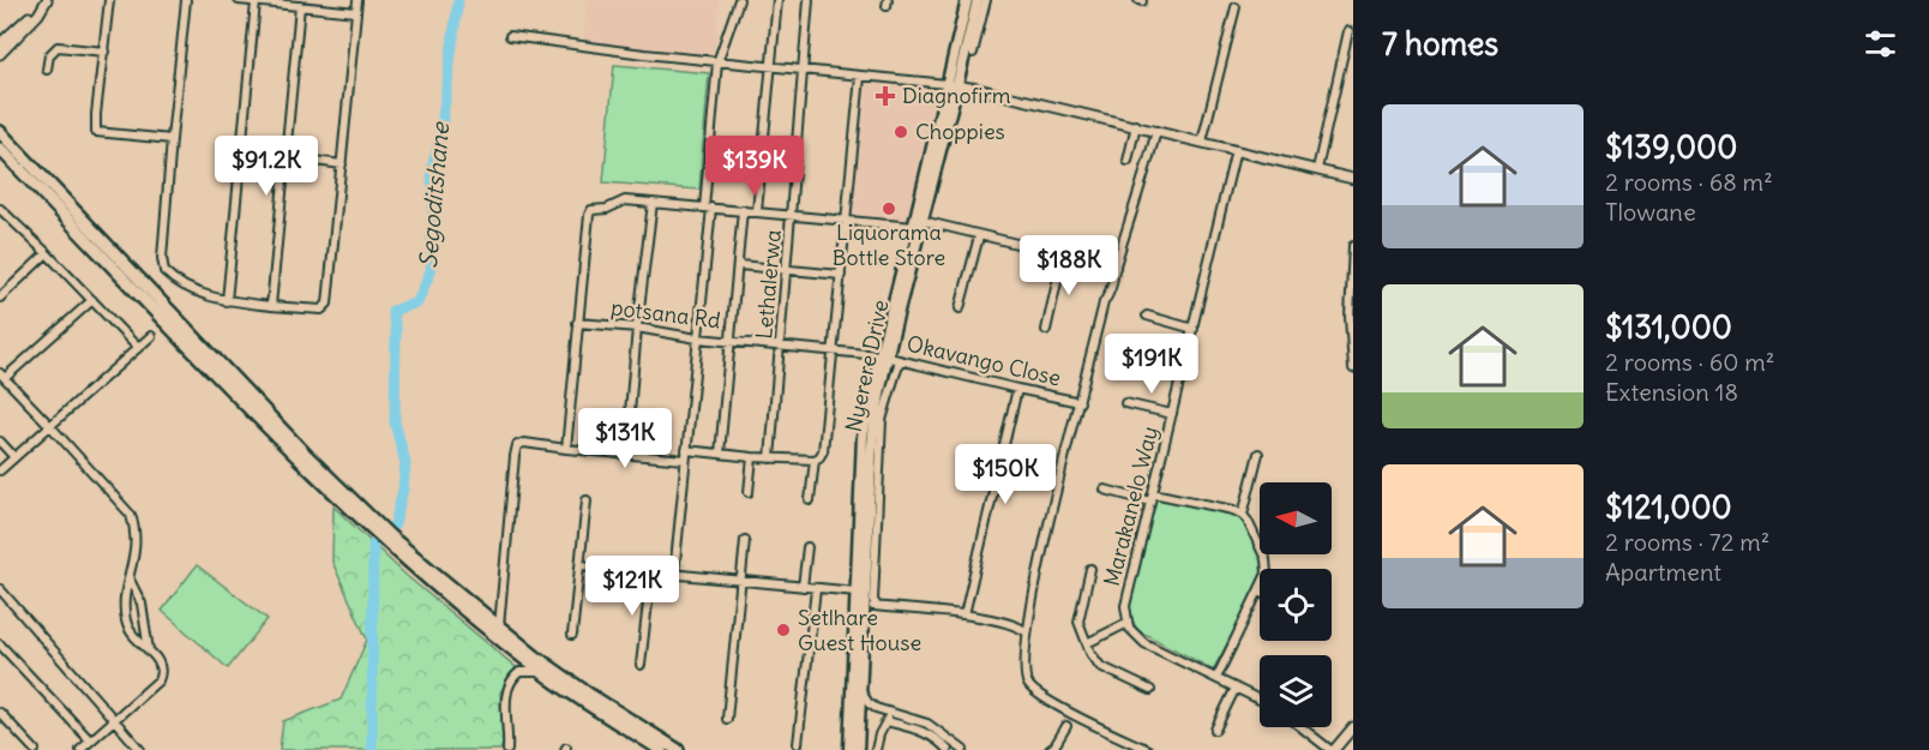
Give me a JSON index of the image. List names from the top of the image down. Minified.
{"streets":{"main road":["Nyerere Drive"],"street":["Lethalerwa","potsana Rd","Okavango Close","Marakanelo Way"]},"crossings":[["Lethalerwa","potsana Rd"],["potsana Rd","Okavango Close"],["potsana Rd","Nyerere Drive"],["Okavango Close","Nyerere Drive"]],"water":["Segoditshane"],"places":{"health":["Diagnofirm"],"other":["Choppies","Liquorama Bottle Store","Setlhare Guest House"]},"north":"left","page":{"heading":"7 homes","list":[{"name":"$139,000","note":"2 rooms · 68 m² · Tlowane"},{"name":"$131,000","note":"2 rooms · 60 m² · Extension 18"},{"name":"$121,000","note":"2 rooms · 72 m² · Apartment"}],"price":["$91.2K","$139K","$188K","$191K","$131K","$150K","$121K"]}}
